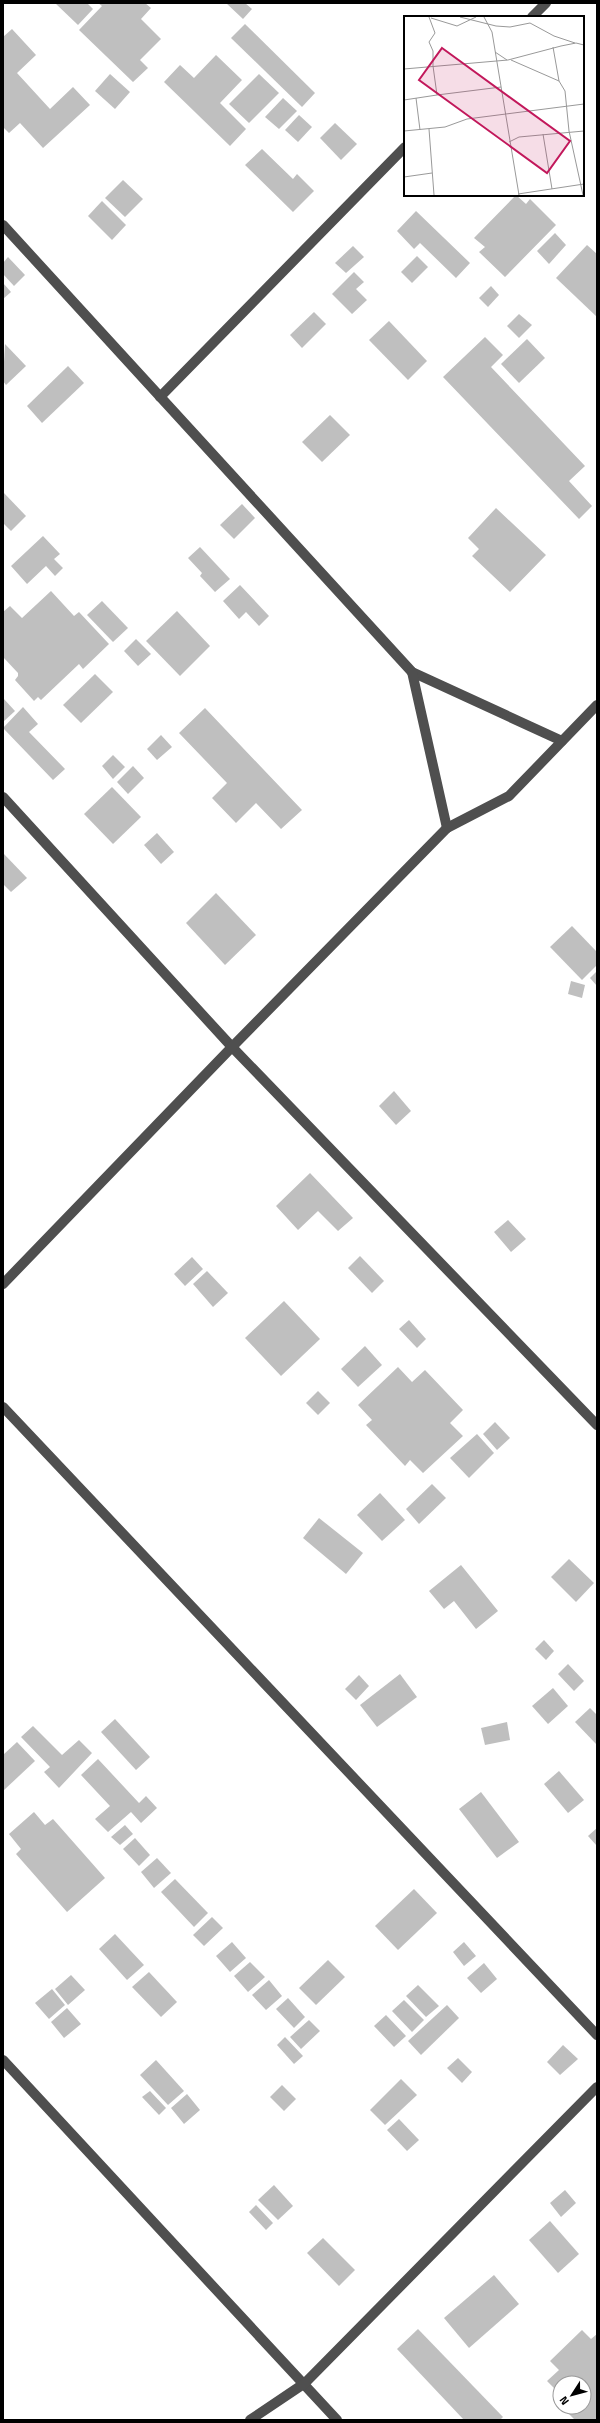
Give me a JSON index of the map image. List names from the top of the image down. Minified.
{"north":"bottom left"}
